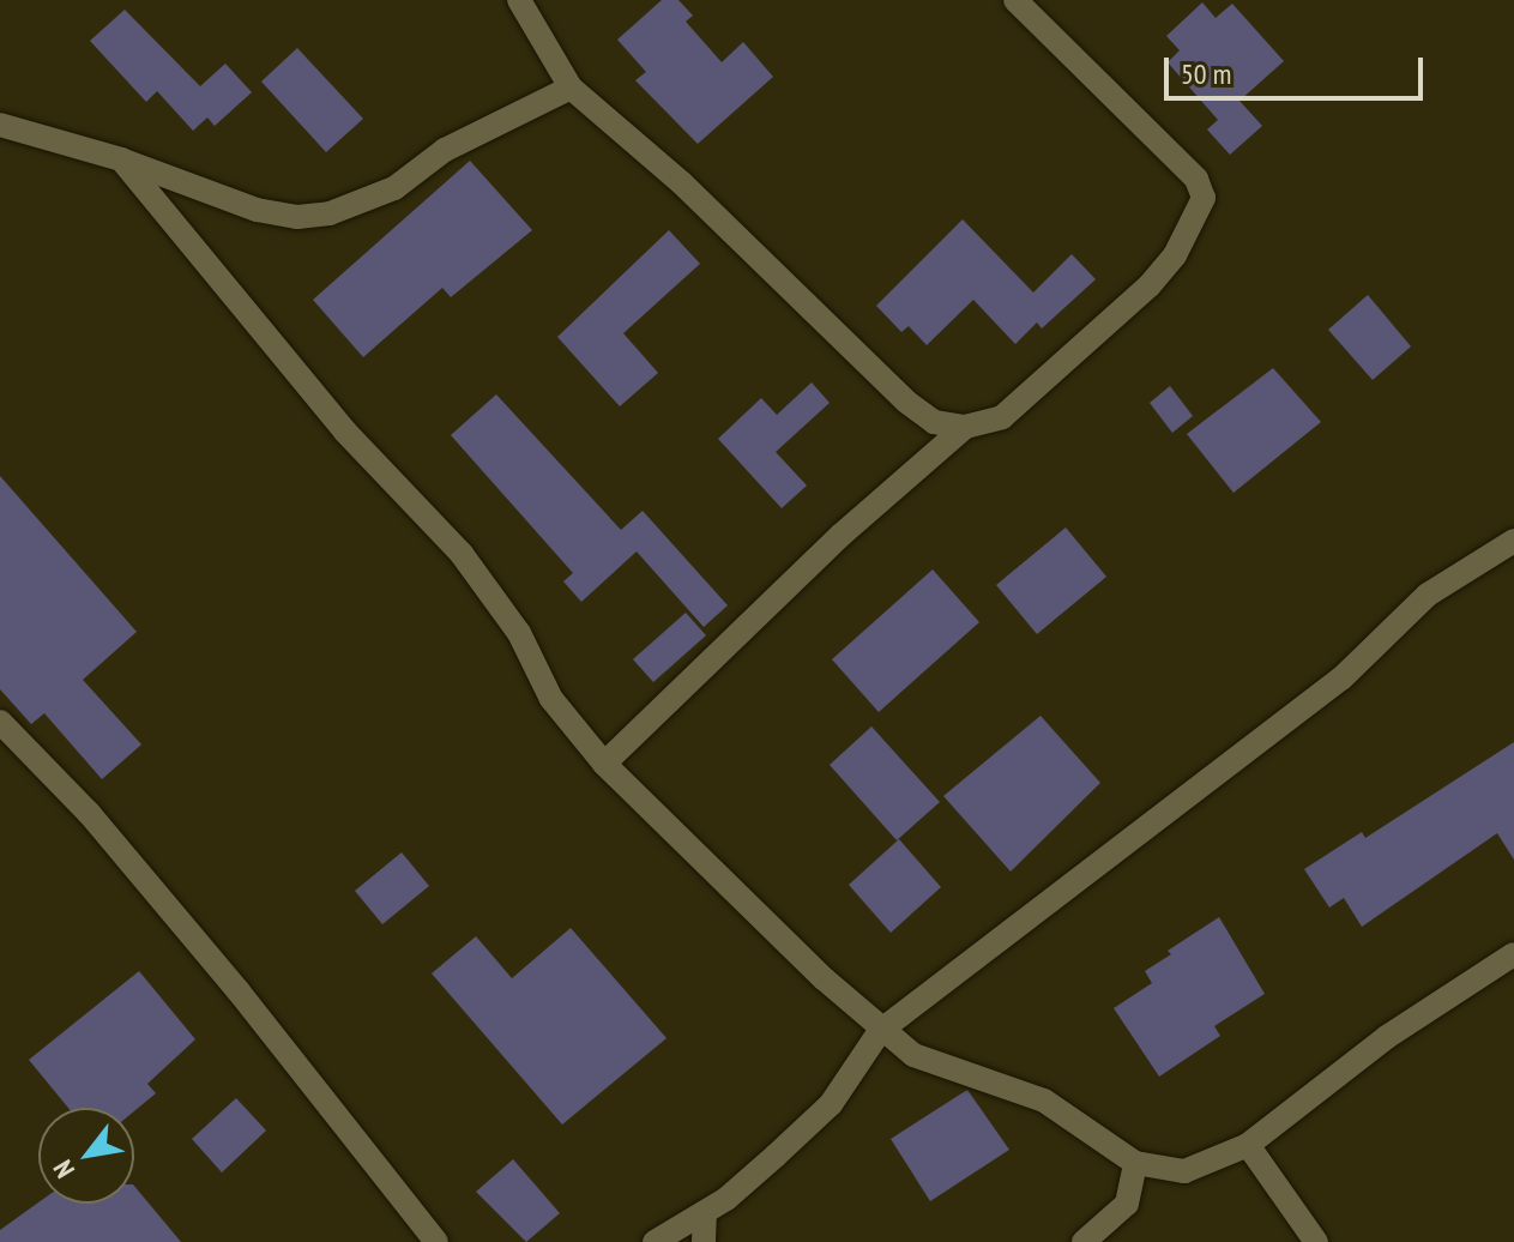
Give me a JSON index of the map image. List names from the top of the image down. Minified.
{"scale_bar":"50 m","north":"bottom left"}
